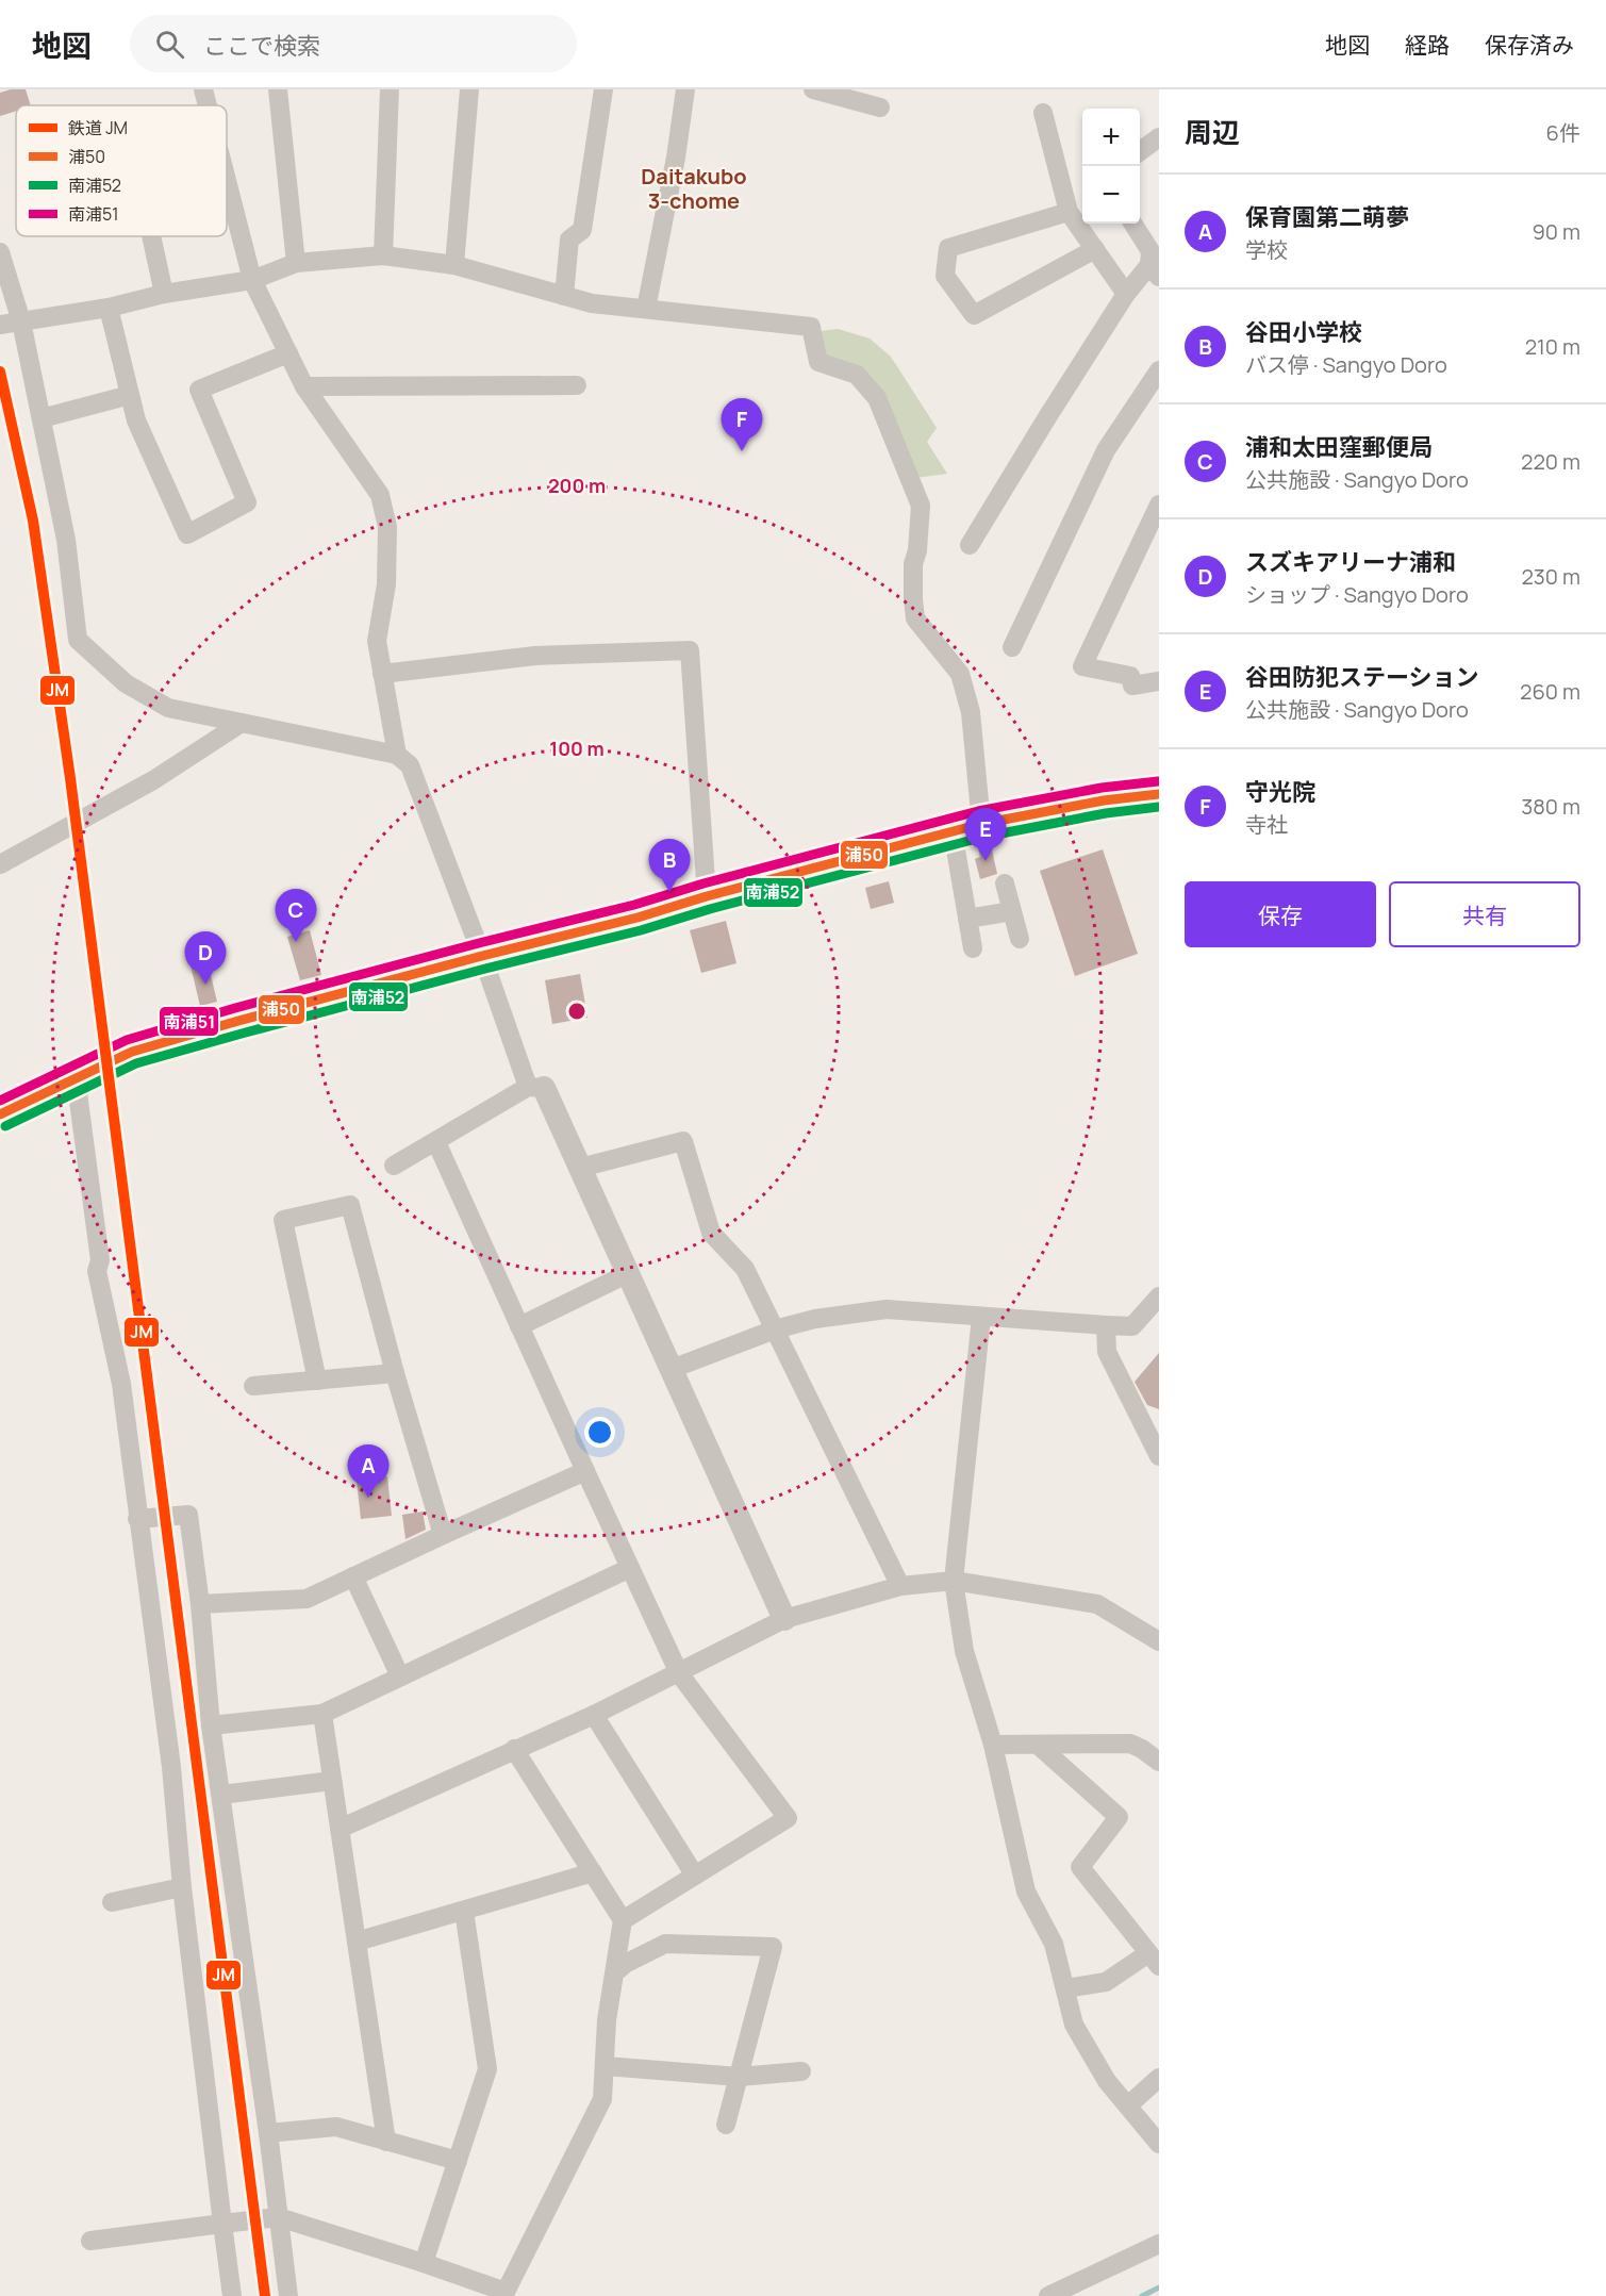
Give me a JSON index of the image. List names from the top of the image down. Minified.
{"districts":["Daitakubo 3-chome"],"lines":["rail line JM","transit line 南浦51","transit line 浦50","transit line 南浦52"],"legend":["鉄道 JM","浦50","南浦52","南浦51"],"page":{"header":"地図","search":"ここで検索","nav":["地図","経路","保存済み"],"heading":["周辺","6件"],"map_buttons":["+","−"],"list":[{"mark":"A","name":"保育園第二萌夢","note":"学校","value":"90 m"},{"mark":"B","name":"谷田小学校","note":"バス停 · Sangyo Doro","value":"210 m"},{"mark":"C","name":"浦和太田窪郵便局","note":"公共施設 · Sangyo Doro","value":"220 m"},{"mark":"D","name":"スズキアリーナ浦和","note":"ショップ · Sangyo Doro","value":"230 m"},{"mark":"E","name":"谷田防犯ステーション","note":"公共施設 · Sangyo Doro","value":"260 m"},{"mark":"F","name":"守光院","note":"寺社","value":"380 m"}],"pins":["F","E","B","C","D","A"],"buttons":["保存","共有"]},"rings":["200 m","100 m"]}
